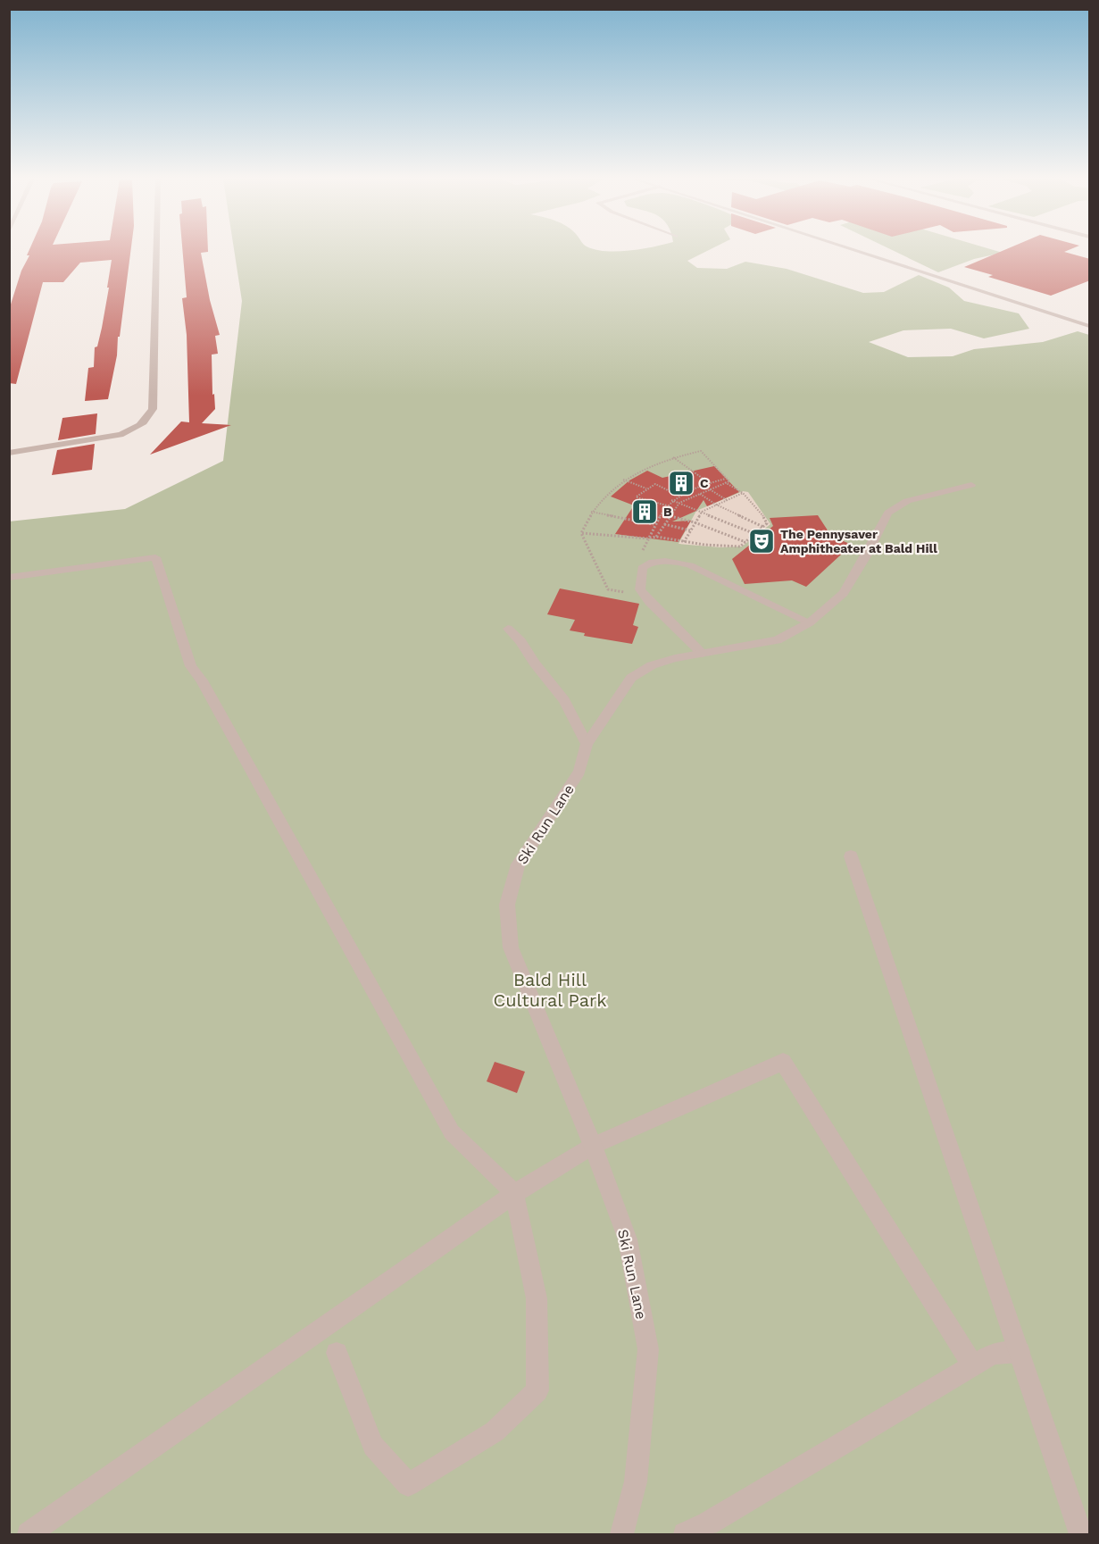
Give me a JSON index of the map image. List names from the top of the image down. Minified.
{"streets":{"street":["Ski Run Lane"]},"parks":["Bald Hill Cultural Park"],"places":{"building":["C","B"],"theatre":["The Pennysaver Amphitheater at Bald Hill"]}}
